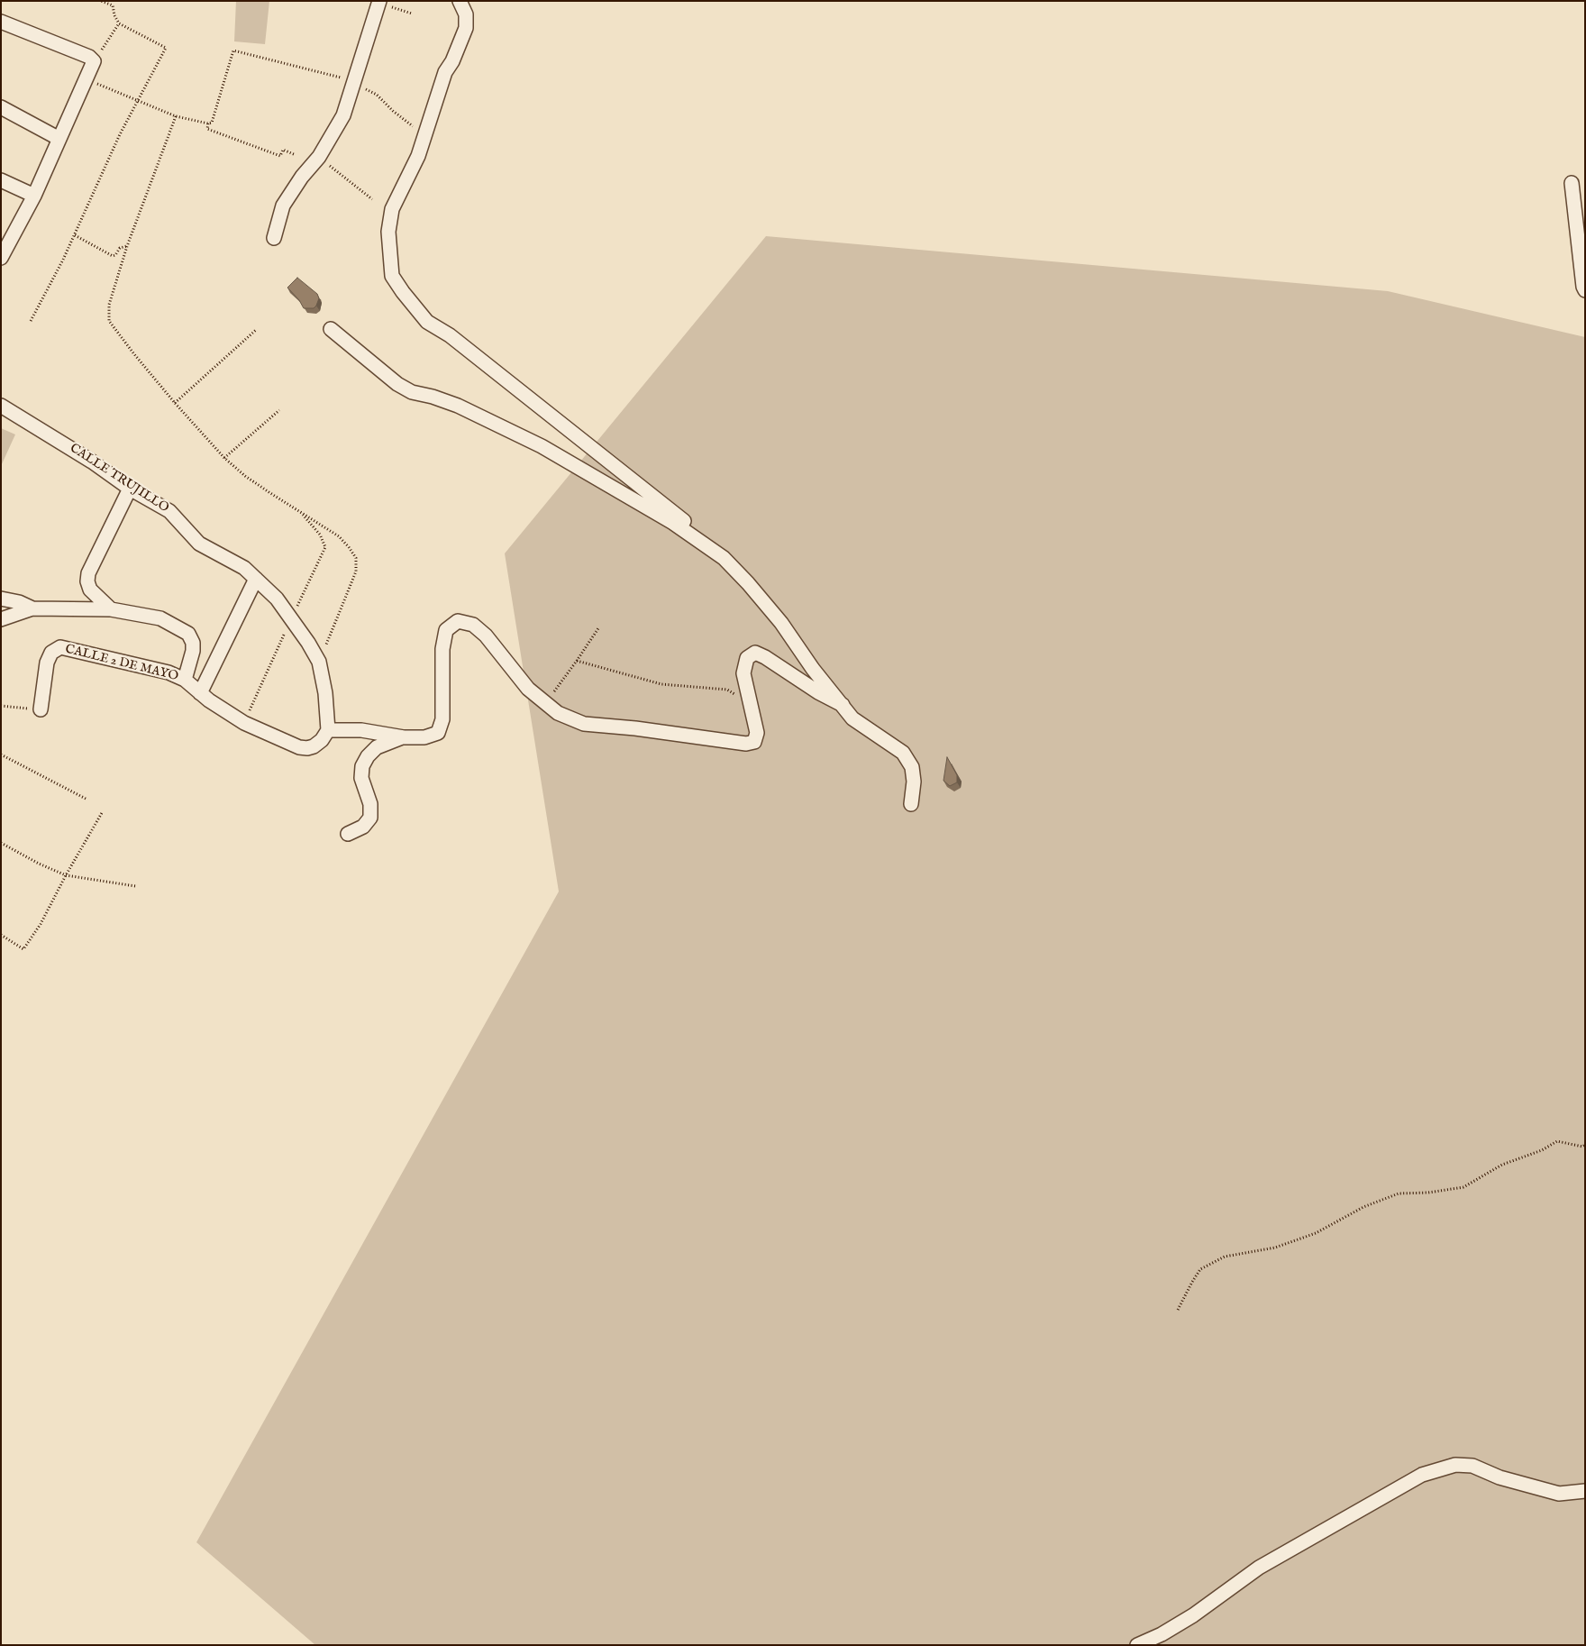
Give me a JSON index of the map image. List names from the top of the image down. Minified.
{"streets":{"street":["CALLE TRUJILLO","CALLE 2 DE MAYO"]},"crossings":[["CALLE TRUJILLO","CALLE 2 DE MAYO"]]}
